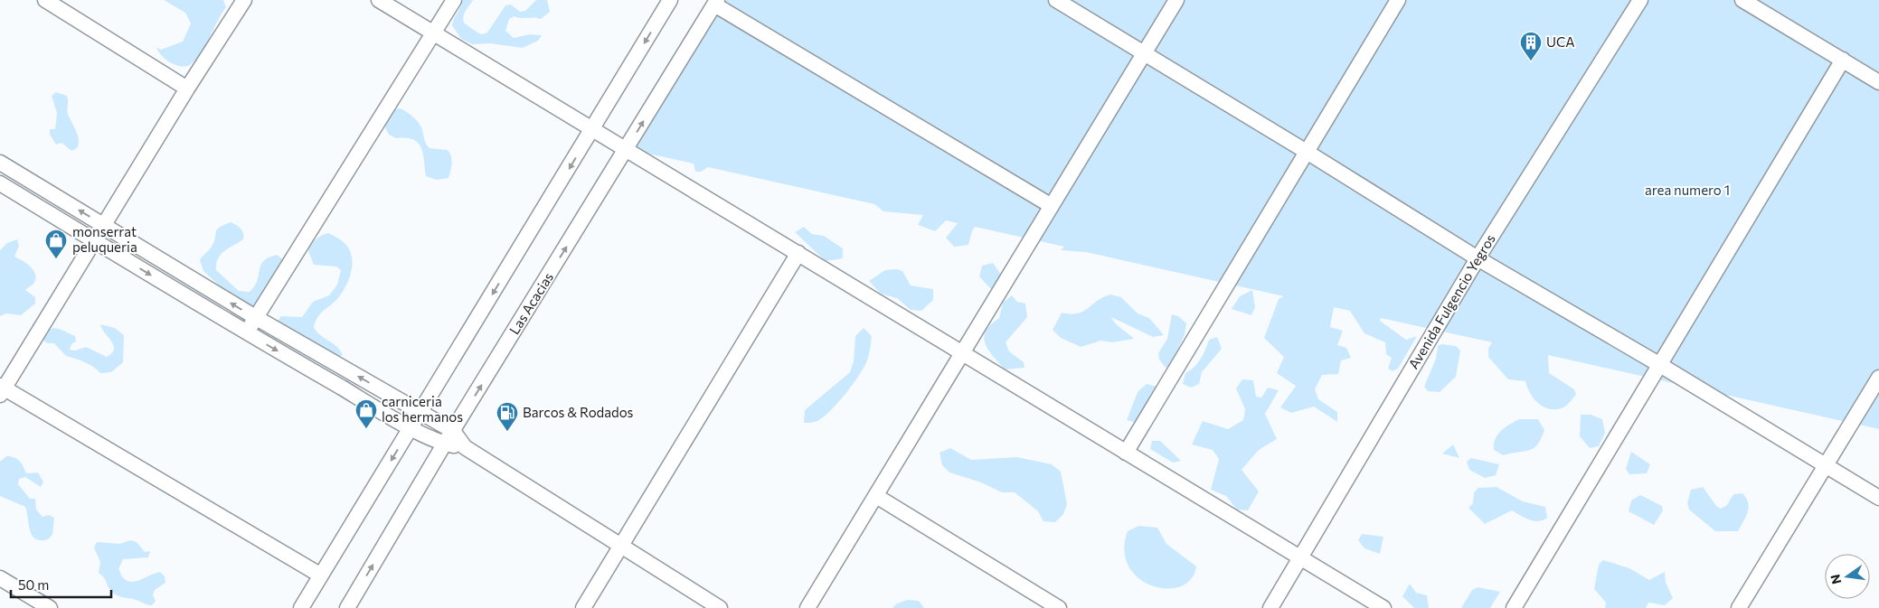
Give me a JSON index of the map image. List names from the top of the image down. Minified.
{"streets":{"street":["Avenida Fulgencio Yegros","Las Acacias"]},"parks":["area numero 1"],"places":{"building":["UCA"],"shop":["monserrat peluqueria","carniceria los hermanos"],"fuel station":["Barcos & Rodados"]},"scale_bar":"50 m","north":"left"}
